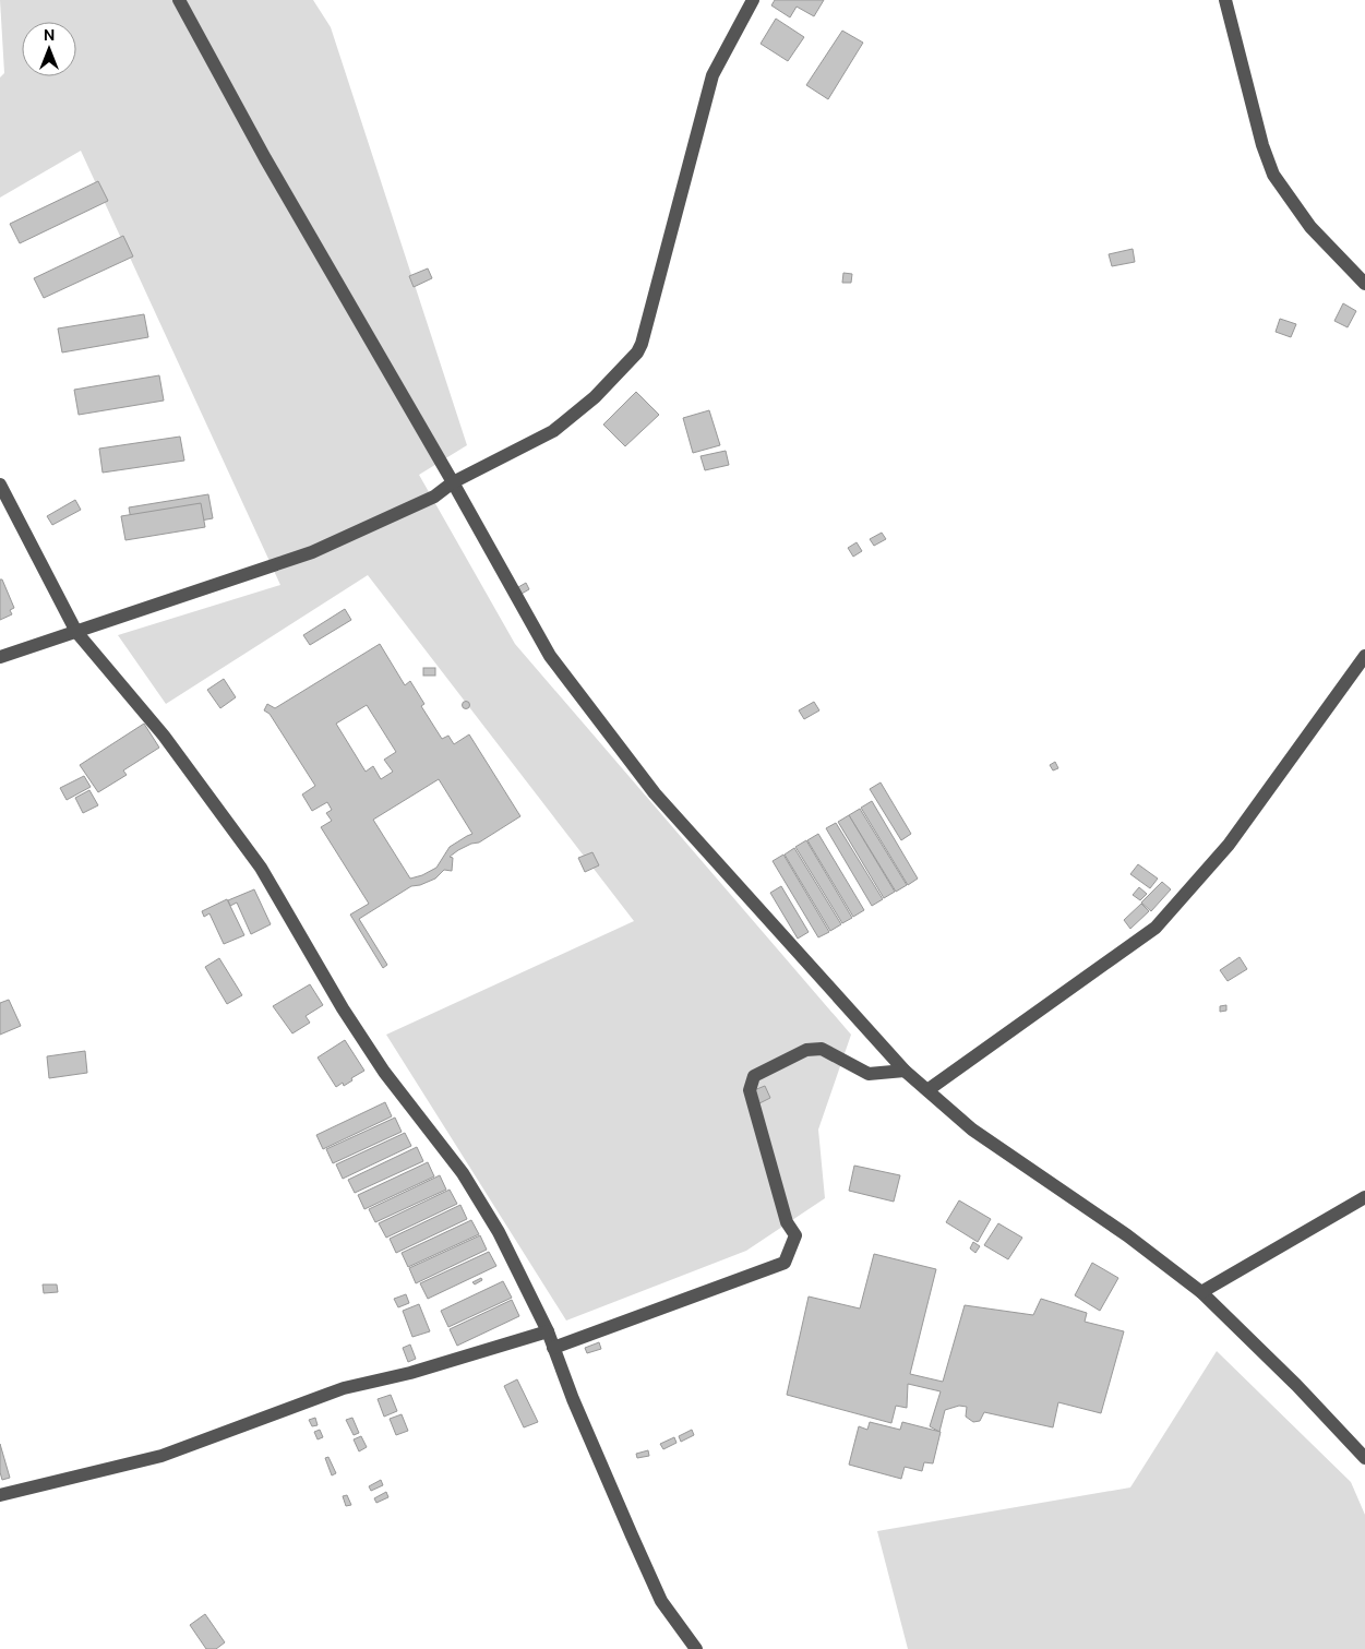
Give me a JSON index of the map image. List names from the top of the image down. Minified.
{"north":"top"}
